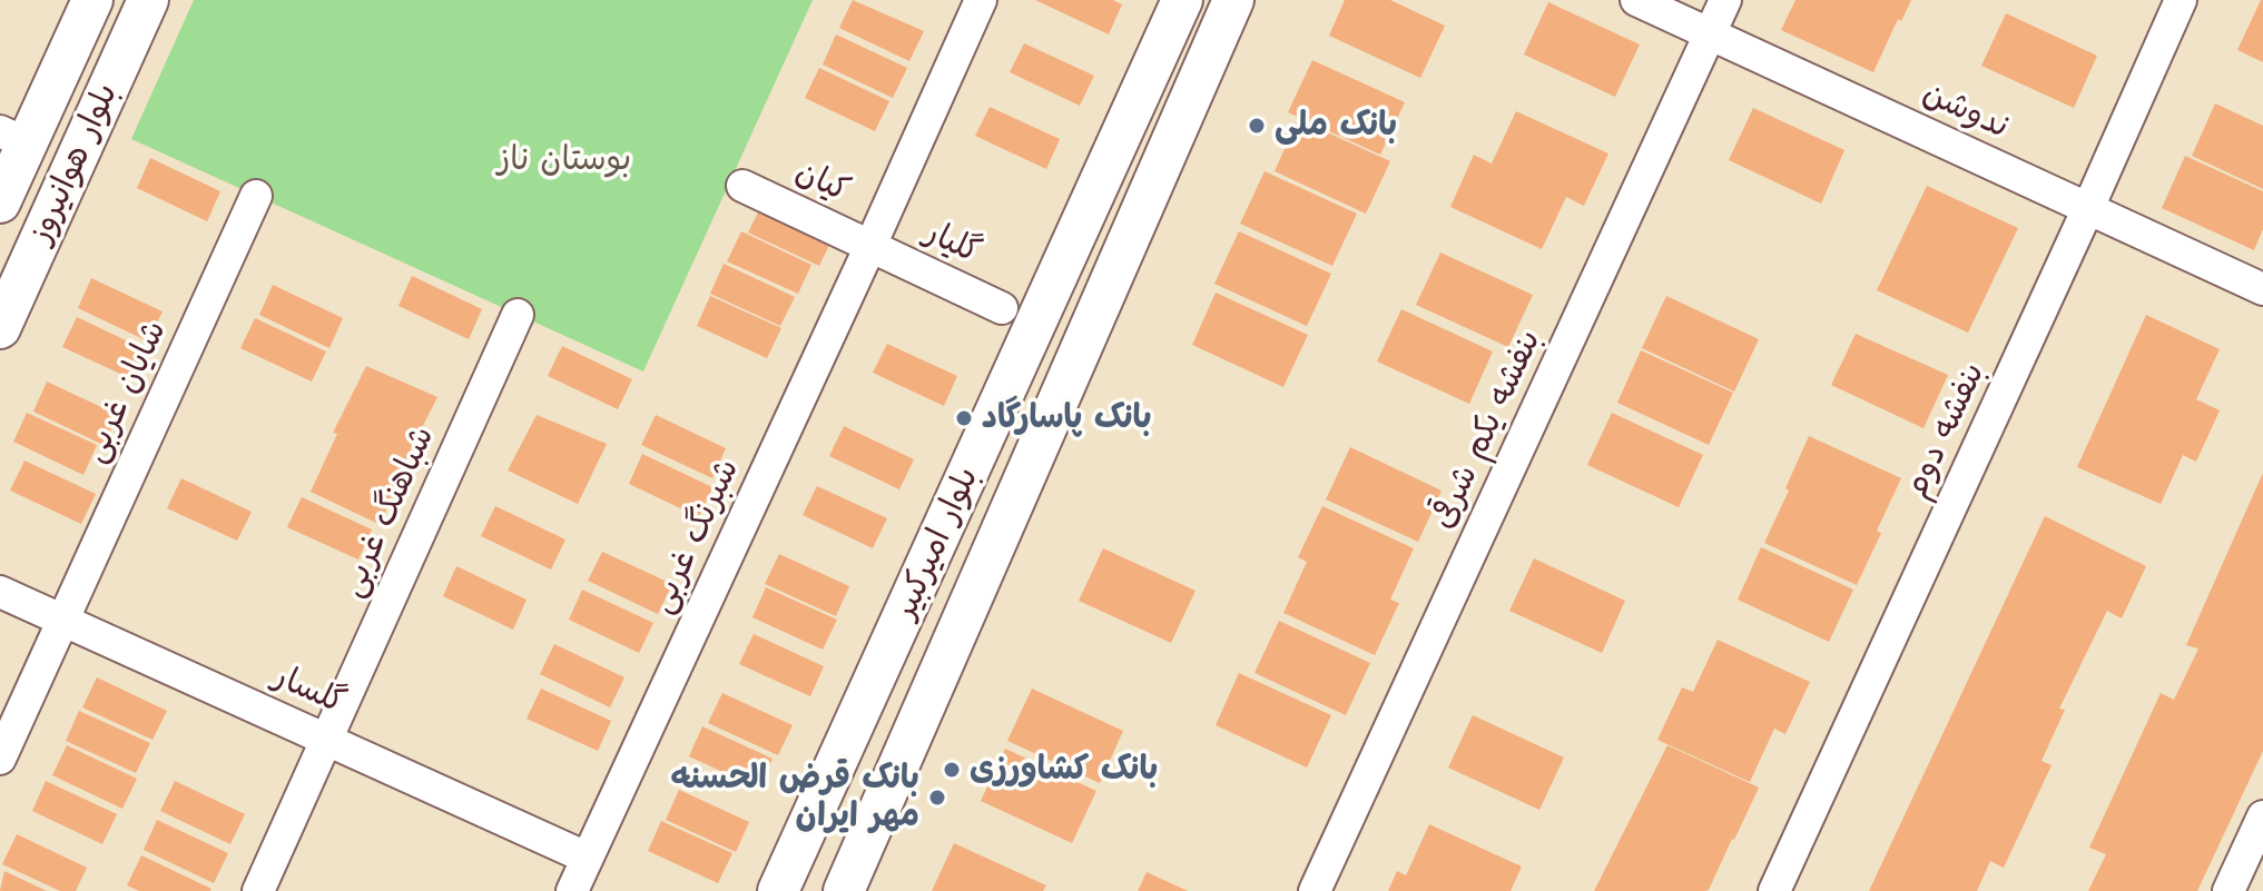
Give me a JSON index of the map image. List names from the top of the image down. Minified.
{"streets":{"main road":["بلوار هوانیروز","بلوار امیرکبیر"],"street":["ندوشن","کیان","گلیار","شایان غربی","بنفشه یکم شرقی","بنفشه دوم","شباهنگ غربی","شبرنگ غربی","گلسار"]},"crossings":[["ندوشن","بنفشه یکم شرقی"],["ندوشن","بنفشه دوم"],["کیان","گلیار"],["کیان","شبرنگ غربی"],["گلیار","شبرنگ غربی"],["شایان غربی","گلسار"],["شباهنگ غربی","گلسار"],["شبرنگ غربی","گلسار"]],"parks":["بوستان ناز"],"places":["بانک ملی","بانک پاسارگاد","بانک کشاورزی","بانک قرض الحسنه مهر ایران"]}
